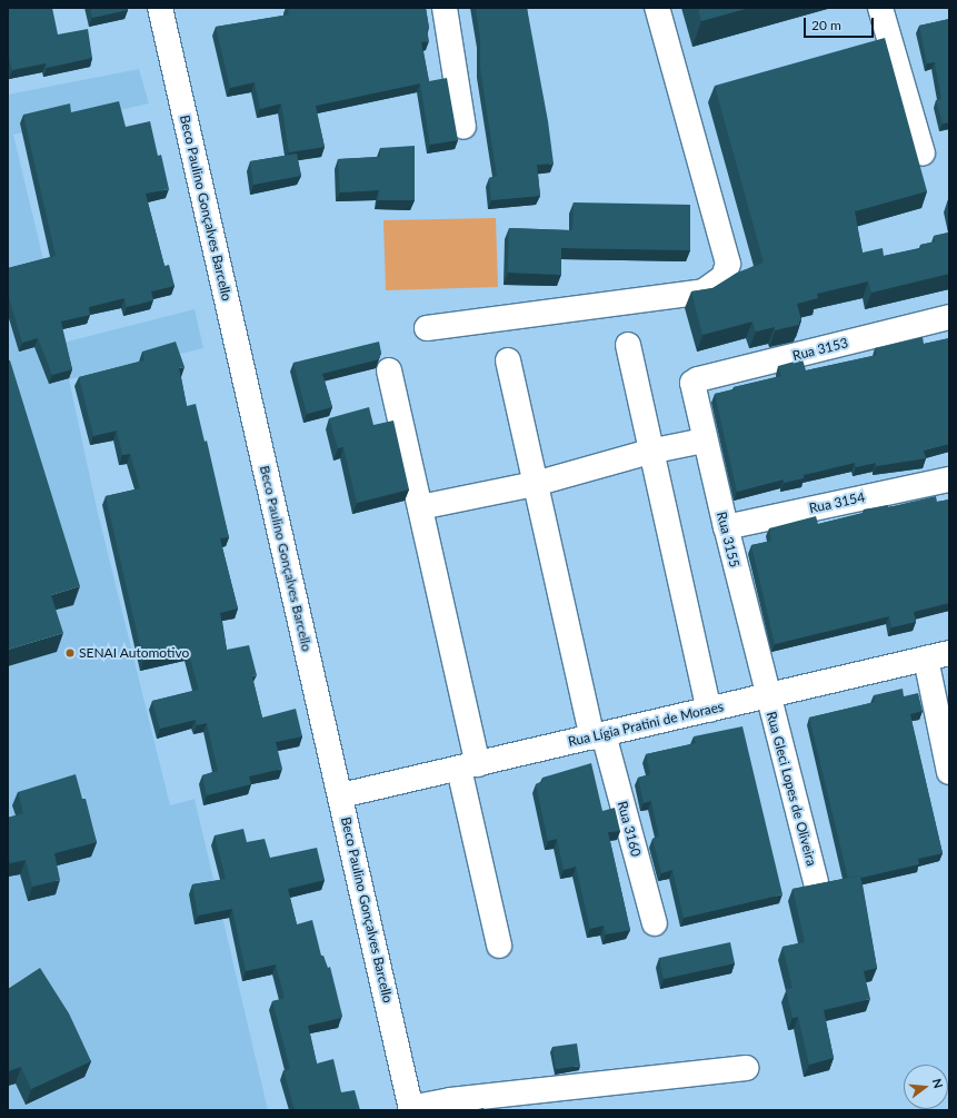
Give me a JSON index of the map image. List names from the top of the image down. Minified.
{"streets":{"street":["Beco Paulino Gonçalves Barcello","Rua 3153","Rua 3154","Rua 3155","Rua Lígia Pratini de Moraes","Rua Gleci Lopes de Oliveira","Rua 3160"]},"crossings":[["Beco Paulino Gonçalves Barcello","Rua Lígia Pratini de Moraes"],["Rua 3153","Rua 3155"],["Rua 3154","Rua 3155"],["Rua 3155","Rua Lígia Pratini de Moraes"],["Rua 3155","Rua Gleci Lopes de Oliveira"],["Rua Lígia Pratini de Moraes","Rua Gleci Lopes de Oliveira"],["Rua Lígia Pratini de Moraes","Rua 3160"]],"places":["SENAI Automotivo"],"scale_bar":"20 m","north":"right"}
